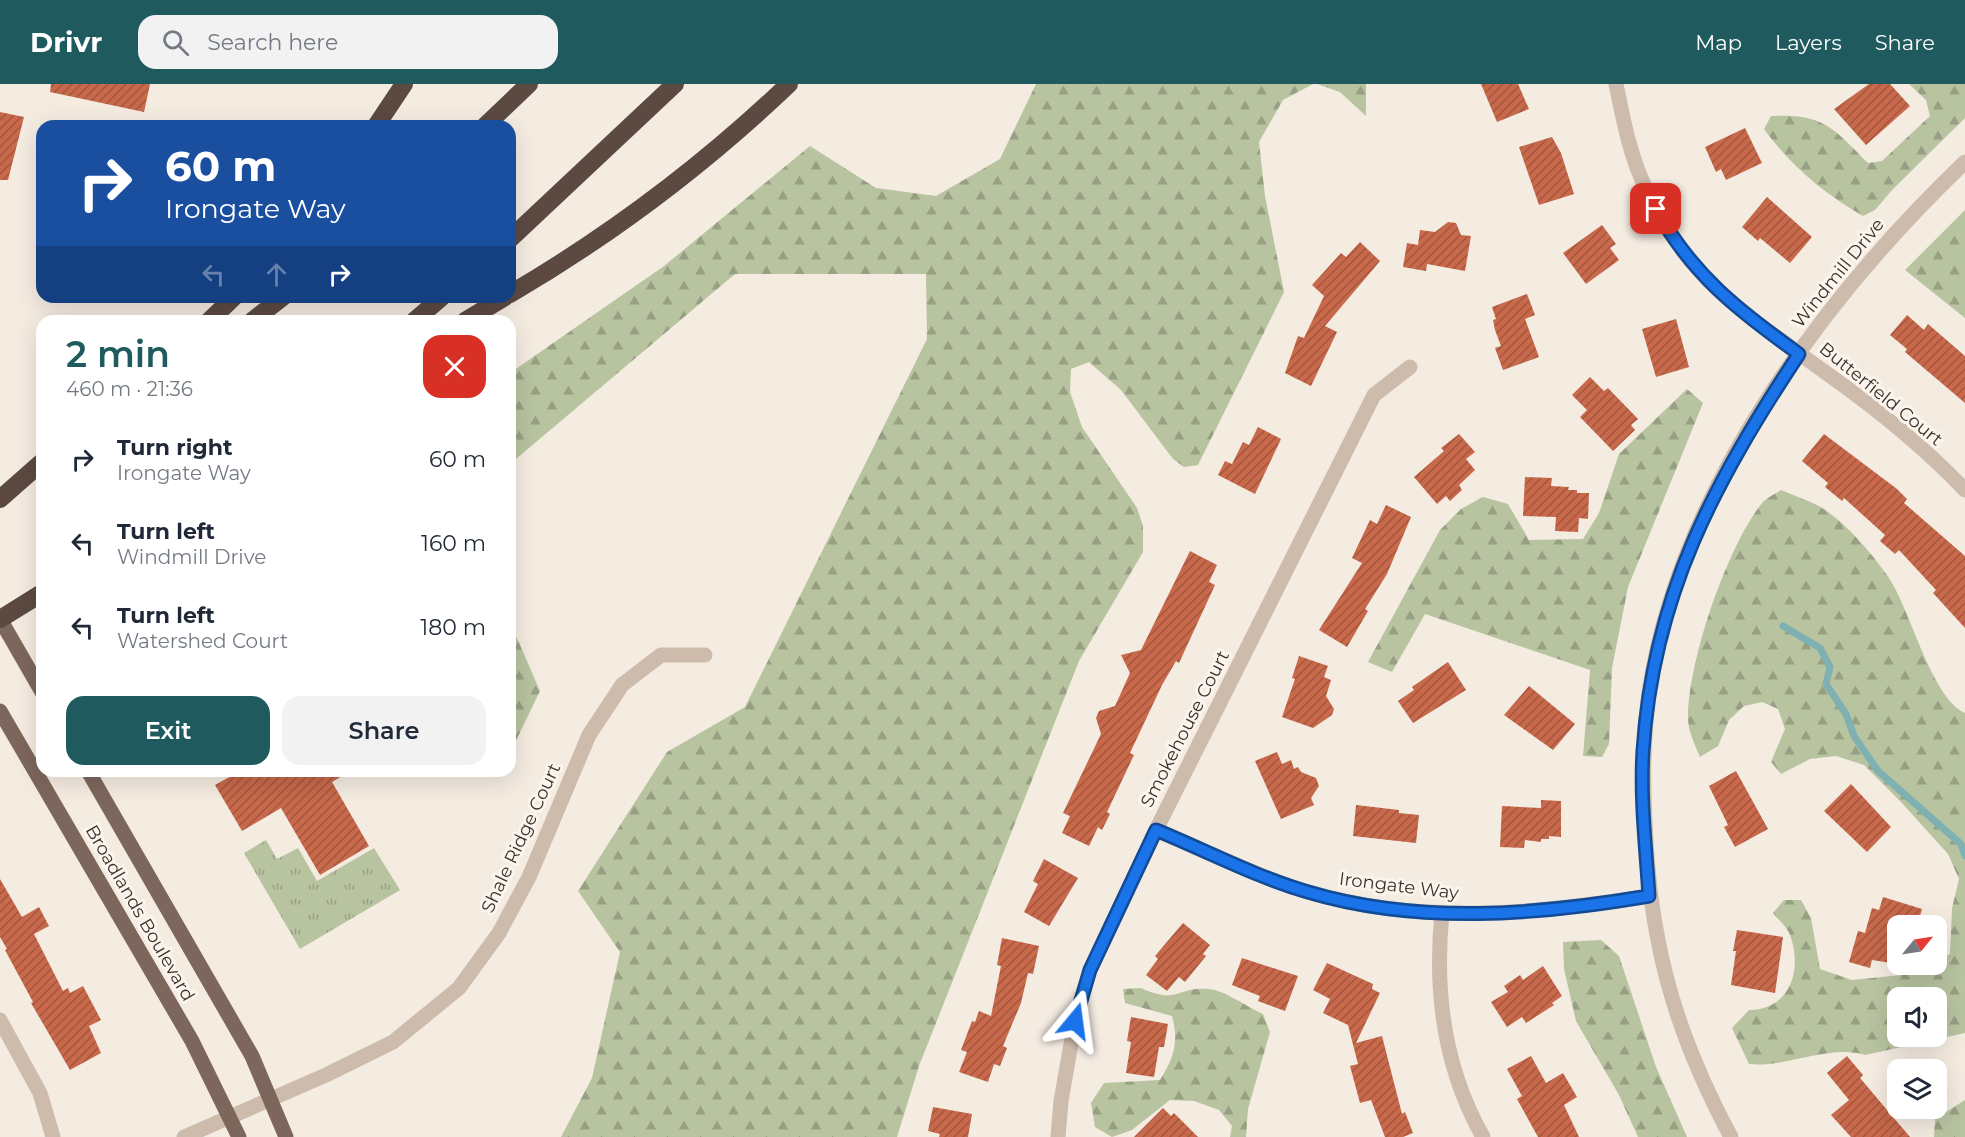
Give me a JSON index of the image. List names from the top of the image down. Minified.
{"streets":{"main road":["Broadlands Boulevard"],"street":["Windmill Drive","Butterfield Court","Smokehouse Court","Shale Ridge Court","Irongate Way"]},"crossings":[["Windmill Drive","Butterfield Court"],["Windmill Drive","Irongate Way"],["Smokehouse Court","Irongate Way"],["Shale Ridge Court","Broadlands Boulevard"]],"north":"top right","page":{"header":"Drivr","search":"Search here","nav":["Map","Layers","Share"],"turn":["60 m","Irongate Way"],"heading":["2 min","460 m · 21:36"],"list":[{"name":"Turn right","note":"Irongate Way","value":"60 m"},{"name":"Turn left","note":"Windmill Drive","value":"160 m"},{"name":"Turn left","note":"Watershed Court","value":"180 m"}],"buttons":["Exit","Share"]}}
